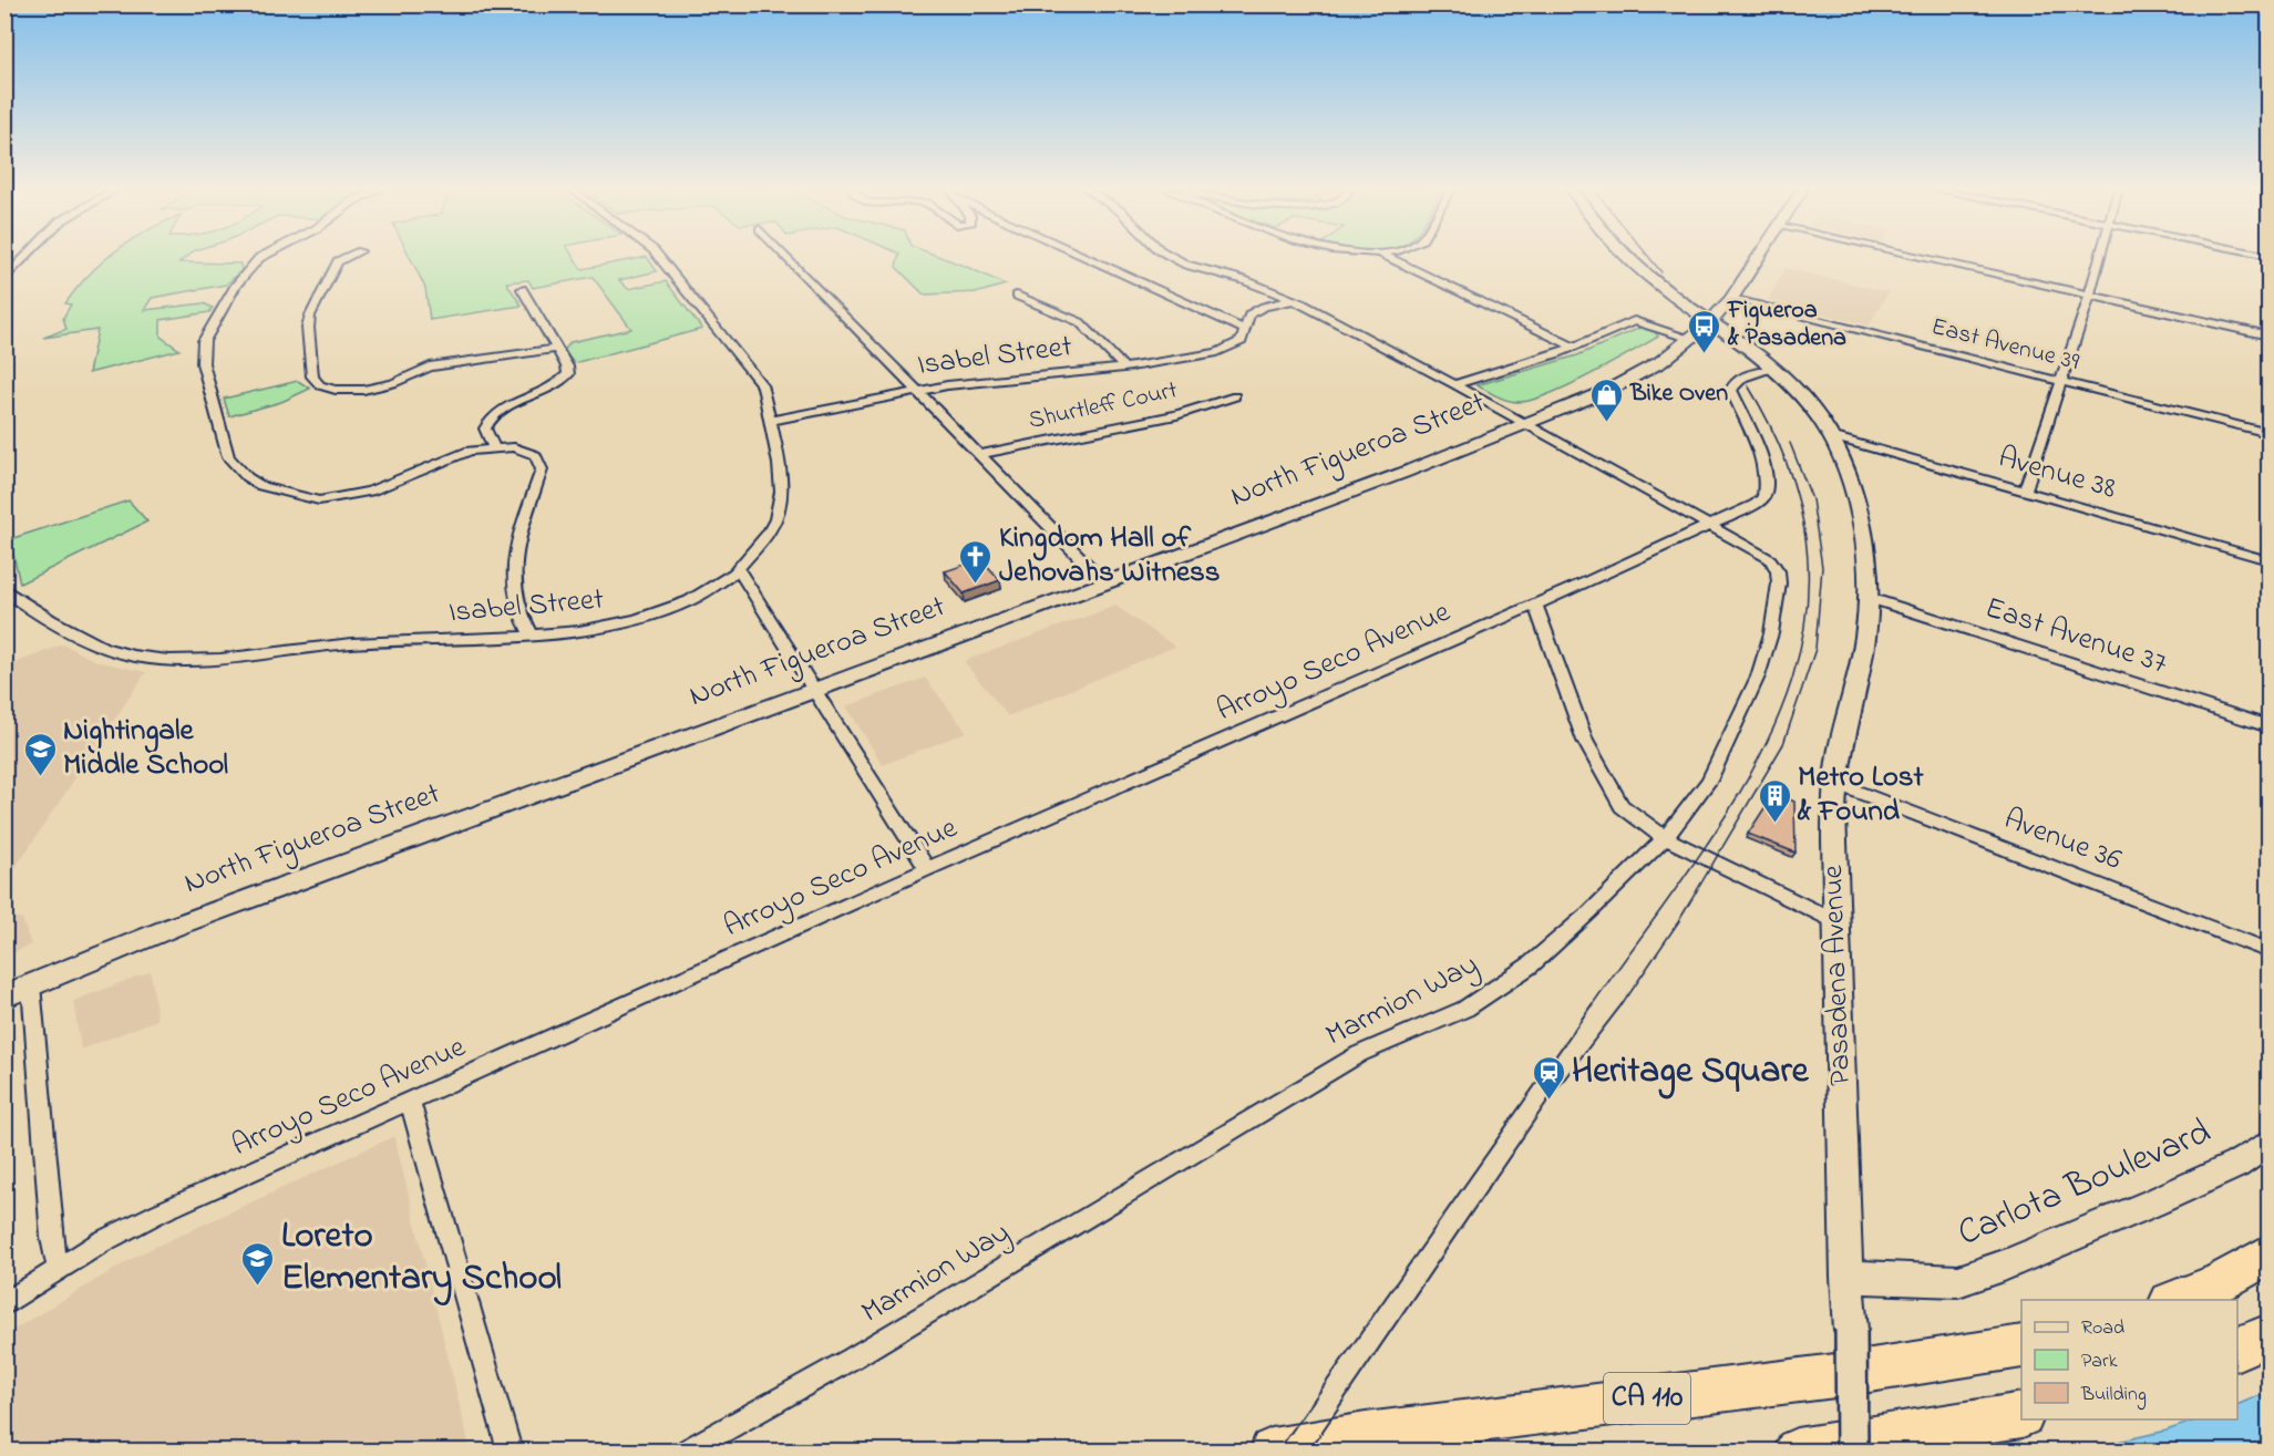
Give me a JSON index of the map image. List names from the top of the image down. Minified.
{"streets":{"highway":["CA 110"],"main road":["North Figueroa Street","Pasadena Avenue","Carlota Boulevard"],"street":["East Avenue 39","Isabel Street","Shurtleff Court","Avenue 38","East Avenue 37","Arroyo Seco Avenue","Avenue 36","Marmion Way"]},"crossings":[["East Avenue 39","North Figueroa Street"],["Isabel Street","Marmion Way"],["North Figueroa Street","Pasadena Avenue"],["North Figueroa Street","Marmion Way"],["Avenue 38","Pasadena Avenue"],["East Avenue 37","Pasadena Avenue"],["Arroyo Seco Avenue","Marmion Way"],["Avenue 36","Pasadena Avenue"],["Pasadena Avenue","Carlota Boulevard"]],"places":{"bus stop":["Figueroa & Pasadena"],"shop":["Bike Oven"],"church":["Kingdom Hall of Jehovahs Witness"],"school or university":["Nightingale Middle School","Loreto Elementary School"],"building":["Metro Lost & Found"],"station":["Heritage Square"]},"legend":["Road","Park","Building"]}
